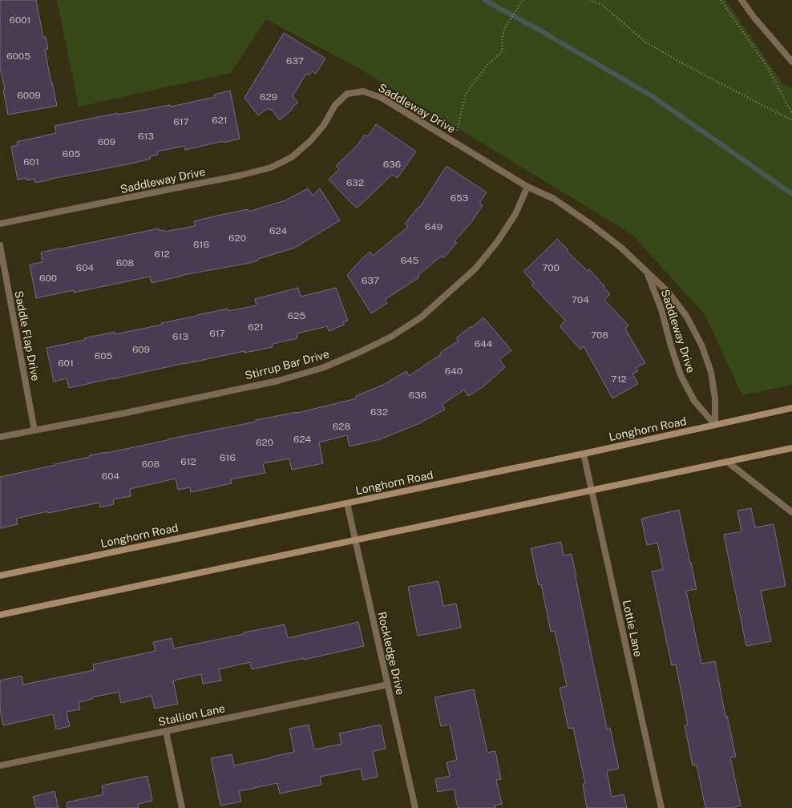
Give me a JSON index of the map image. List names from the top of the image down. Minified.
{"streets":{"main road":["Longhorn Road"],"street":["Saddleway Drive","Saddle Flap Drive","Stirrup Bar Drive","Lottie Lane","Rockledge Drive","Stallion Lane"]},"crossings":[["Saddleway Drive","Stirrup Bar Drive"],["Saddleway Drive","Longhorn Road"],["Saddle Flap Drive","Stirrup Bar Drive"],["Longhorn Road","Lottie Lane"],["Longhorn Road","Rockledge Drive"],["Rockledge Drive","Stallion Lane"]],"house_numbers":["6001","6005","637","6009","629","621","617","613","609","605","601","636","632","653","649","624","620","616","612","645","608","604","700","600","637","704","625","621","617","708","613","644","609","605","601","640","712","636","632","628","624","620","616","612","608","604"]}
